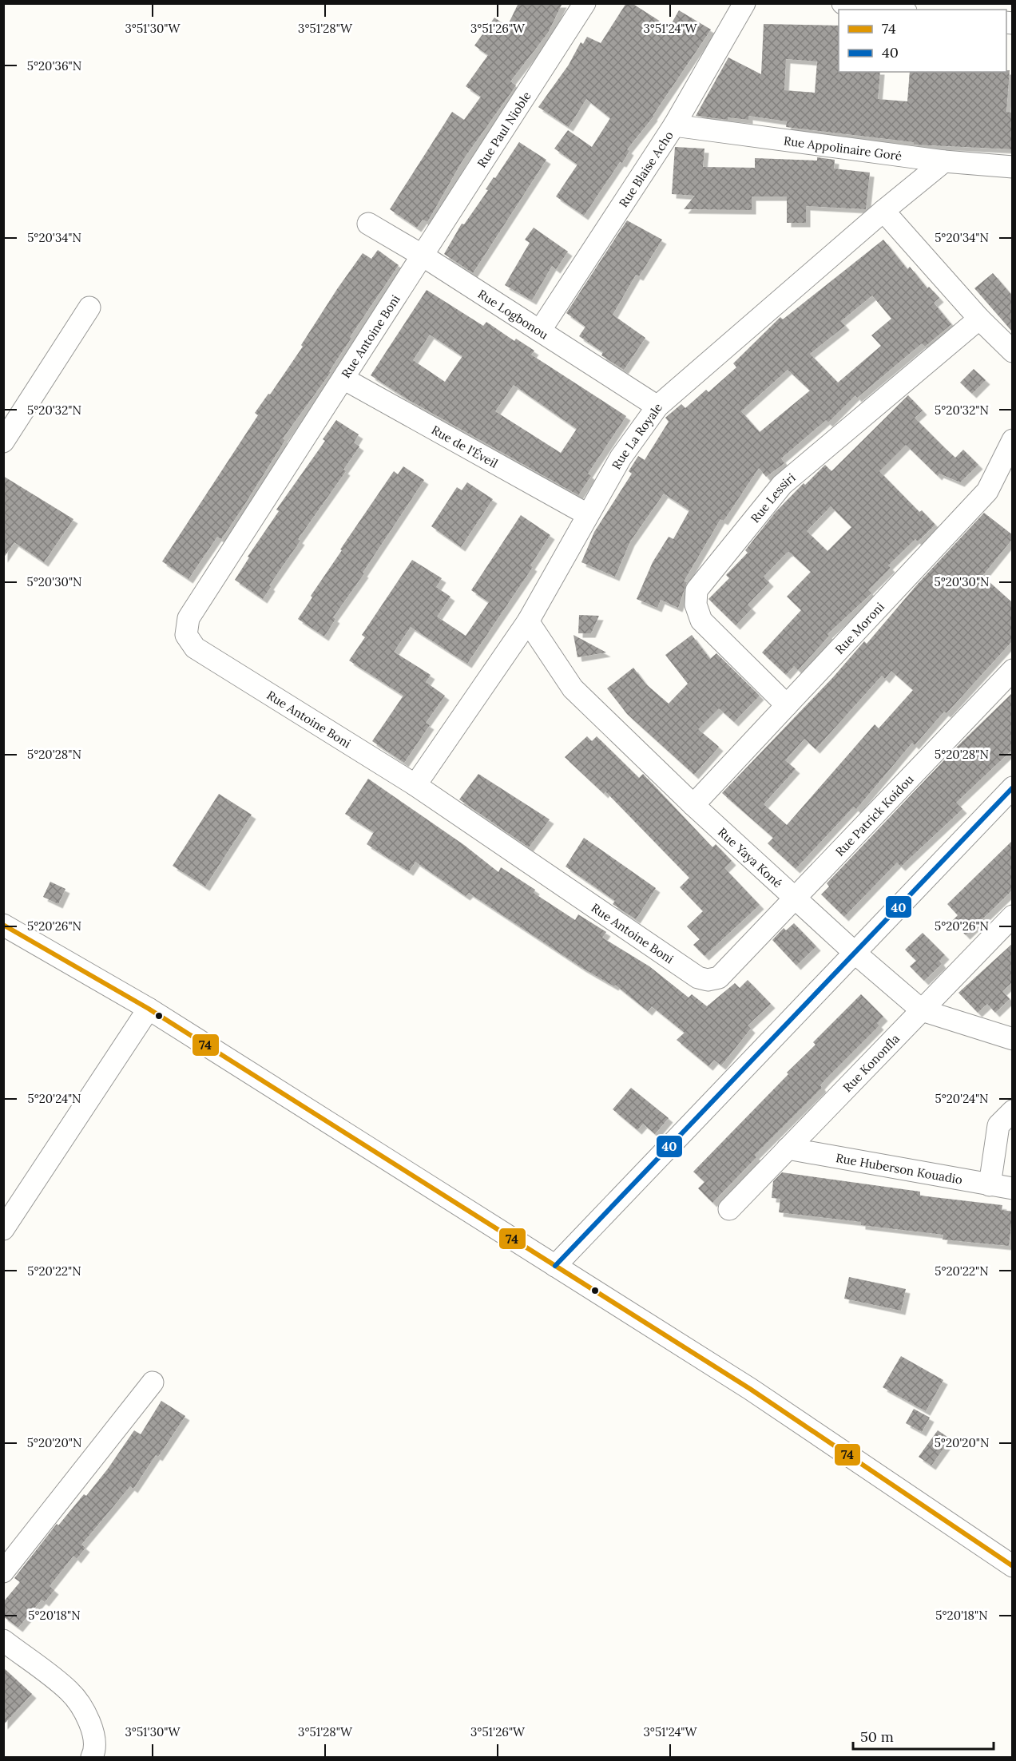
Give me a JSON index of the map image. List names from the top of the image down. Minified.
{"streets":{"street":["Rue Paul Nioble","Rue Appolinaire Goré","Rue Blaise Acho","Rue Logbonou","Rue Antoine Boni","Rue La Royale","Rue de l'Éveil","Rue Lessiri","Rue Moroni","Rue Patrick Koidou","Rue Yaya Koné","Rue Kononfla","Rue Huberson Kouadio"]},"crossings":[["Rue Paul Nioble","Rue Logbonou"],["Rue Paul Nioble","Rue Antoine Boni"],["Rue Appolinaire Goré","Rue Blaise Acho"],["Rue Appolinaire Goré","Rue La Royale"],["Rue Blaise Acho","Rue Logbonou"],["Rue Logbonou","Rue Antoine Boni"],["Rue Logbonou","Rue La Royale"],["Rue Antoine Boni","Rue La Royale"],["Rue Antoine Boni","Rue de l'Éveil"],["Rue Antoine Boni","Rue Patrick Koidou"],["Rue Antoine Boni","Rue Yaya Koné"],["Rue La Royale","Rue de l'Éveil"],["Rue La Royale","Rue Yaya Koné"],["Rue Lessiri","Rue Moroni"],["Rue Moroni","Rue Yaya Koné"],["Rue Patrick Koidou","Rue Yaya Koné"],["Rue Yaya Koné","Rue Kononfla"],["Rue Kononfla","Rue Huberson Kouadio"]],"lines":["transit line 40","transit line 74"],"legend":["74","40"],"scale_bar":"50 m","coordinates":["3°51'30\"W","3°51'28\"W","3°51'26\"W","3°51'24\"W","5°20'36\"N","5°20'34\"N","5°20'32\"N","5°20'30\"N","5°20'28\"N","5°20'26\"N","5°20'24\"N","5°20'22\"N","5°20'20\"N","5°20'18\"N"]}
